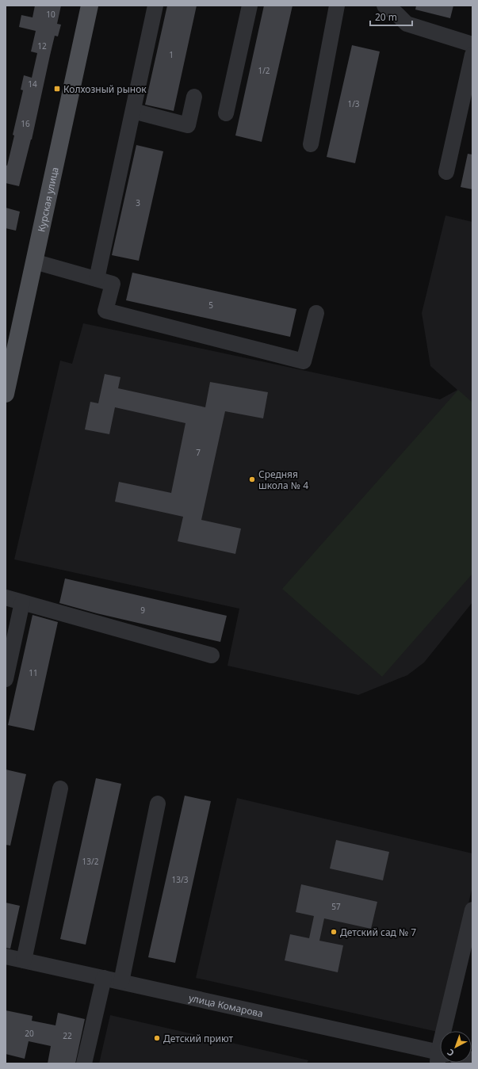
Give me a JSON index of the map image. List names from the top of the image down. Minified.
{"streets":{"main road":["Курская улица"],"street":["улица Комарова"]},"places":{"transit":["Колхозный рынок"],"other":["Средняя школа № 4","Детский сад № 7","Детский приют"]},"house_numbers":["10","12","1","1/2","14","1/3","16","3","5","7","9","11","13/2","13/3","57","20","22"],"scale_bar":"20 m","north":"bottom left"}
